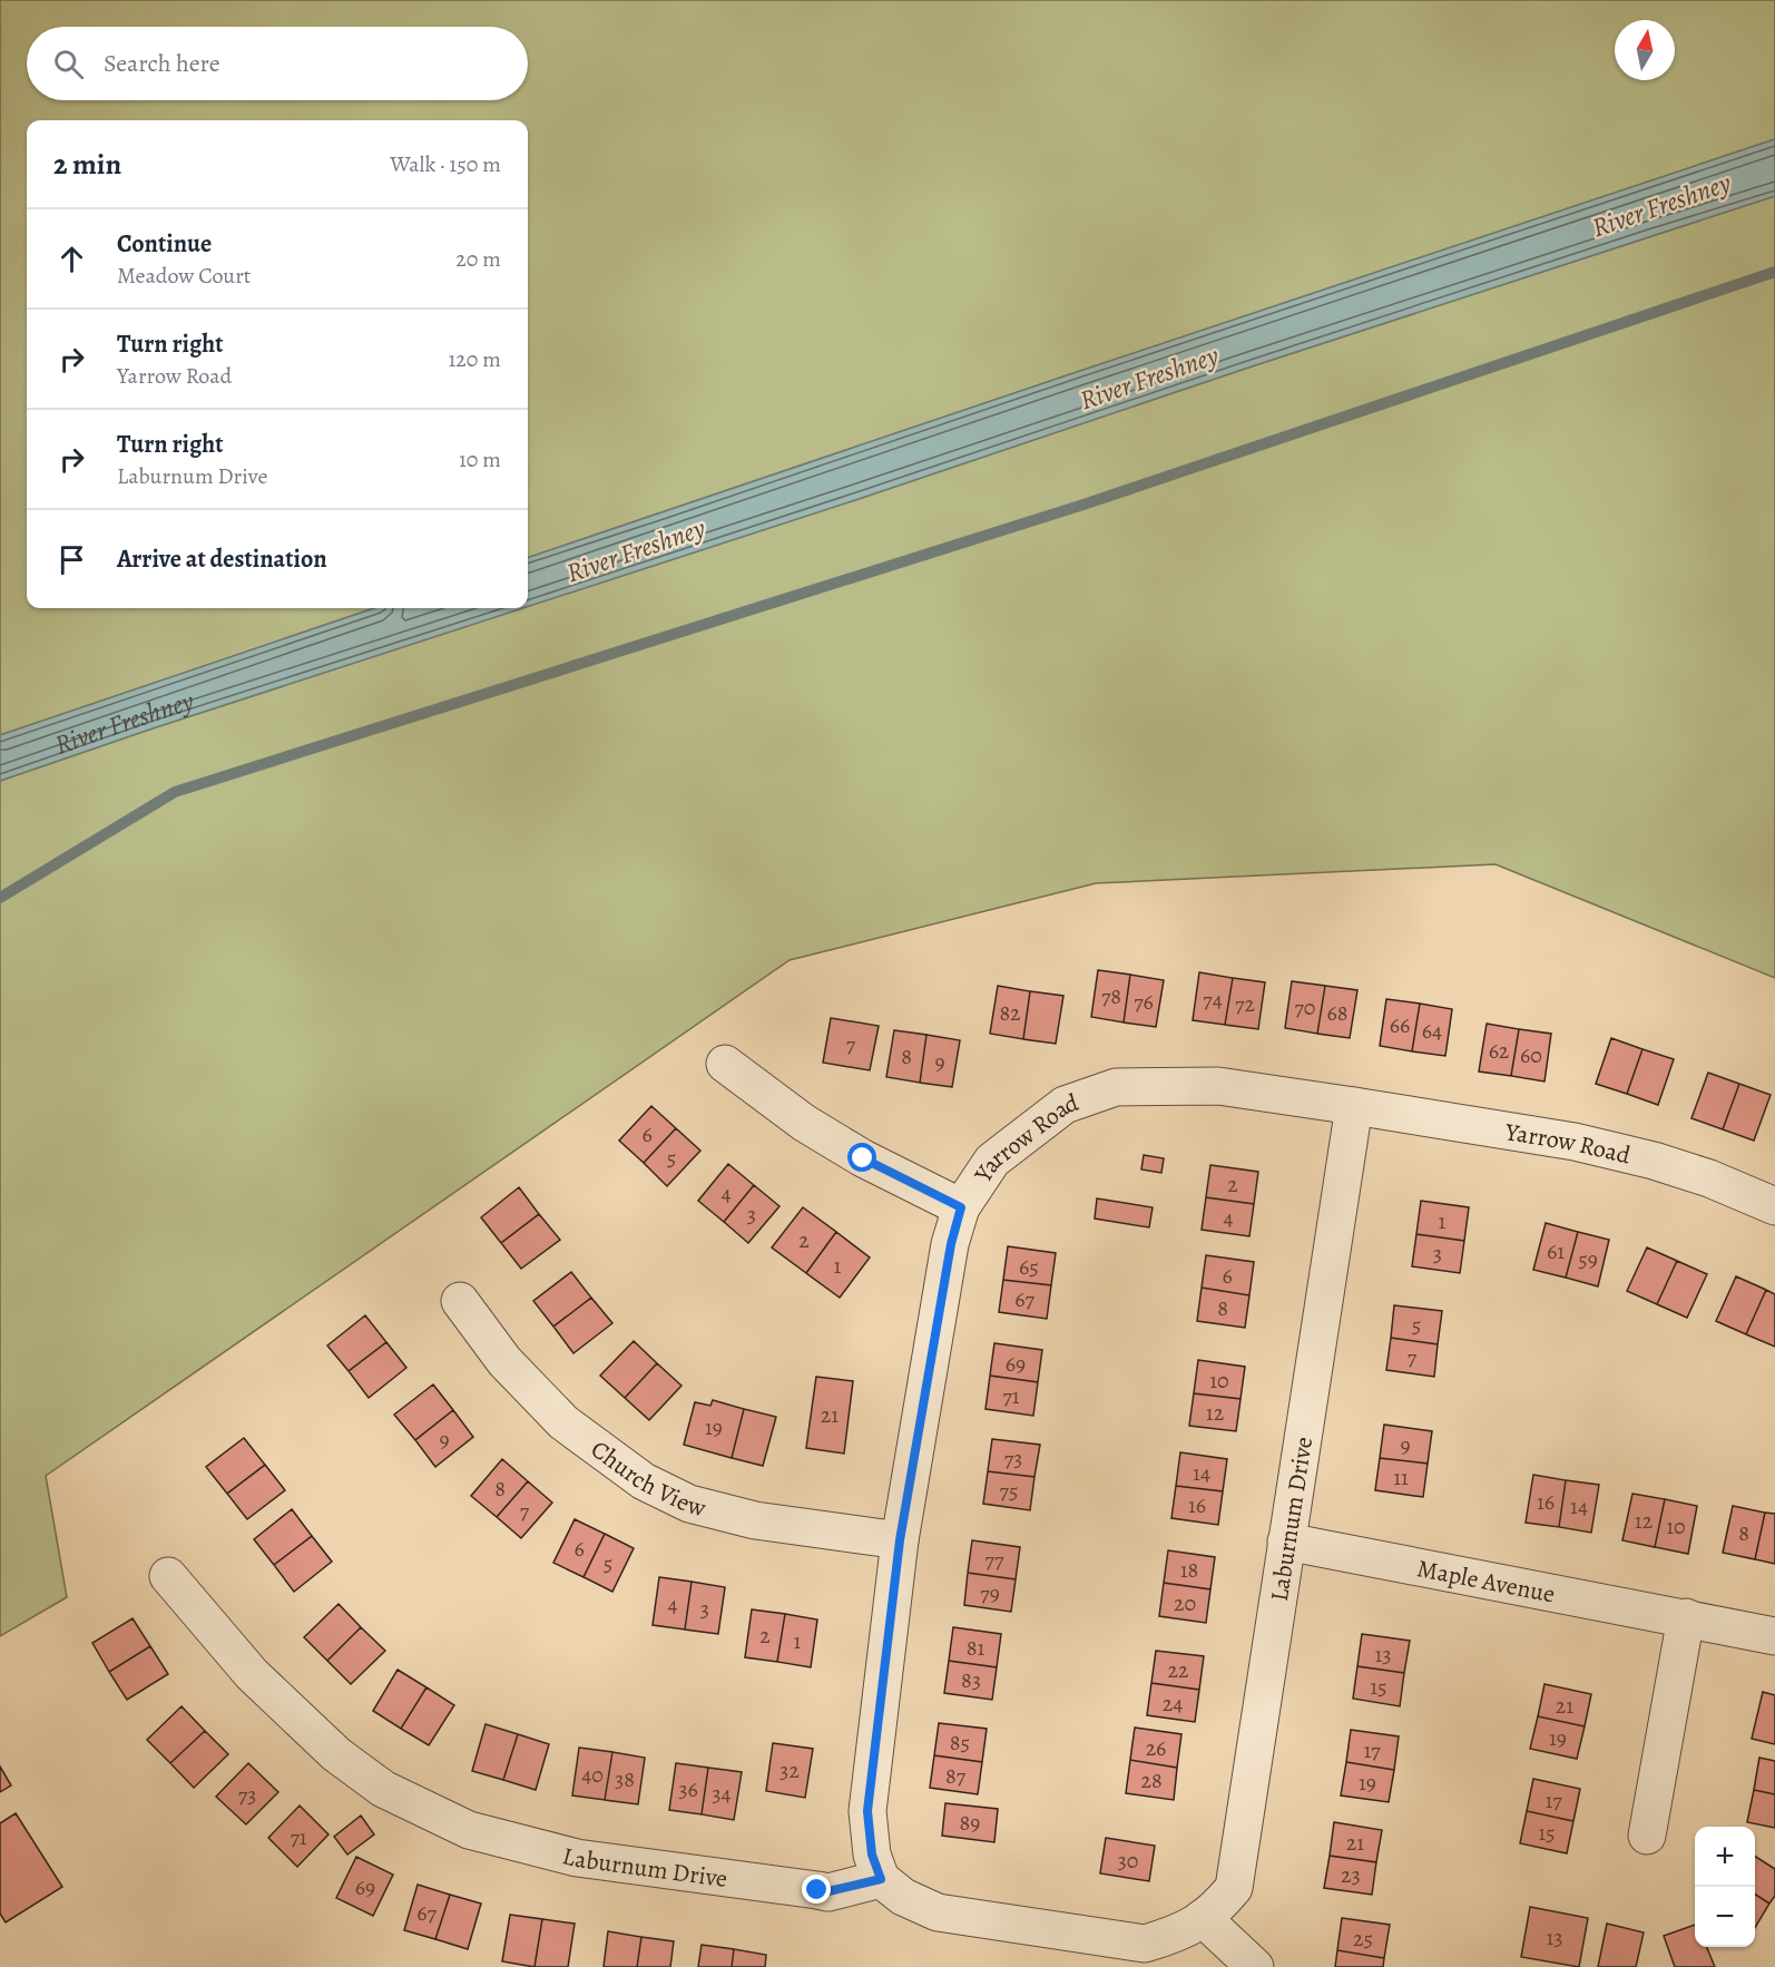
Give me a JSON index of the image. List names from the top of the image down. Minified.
{"streets":{"street":["Yarrow Road","Church View","Laburnum Drive","Maple Avenue"]},"crossings":[["Yarrow Road","Church View"],["Yarrow Road","Laburnum Drive"],["Laburnum Drive","Maple Avenue"]],"water":["River Freshney"],"house_numbers":["78","74","76","72","70","82","68","66","64","7","62","60","8","9","6","5","2","4","3","4","1","2","61","3","59","1","65","6","67","8","5","7","69","10","71","12","21","19","9","9","73","14","11","8","75","16","16","14","7","12","10","8","6","77","5","18","79","20","4","3","2","1","81","13","22","83","15","24","21","19","85","26","17","32","40","87","38","28","19","36","34","73","17","89","15","71","21","30","23","69","67","13","25"],"north":"top","page":{"search":"Search here","heading":["2 min","Walk · 150 m"],"list":[["Continue","Meadow Court","20 m"],["Turn right","Yarrow Road","120 m"],["Turn right","Laburnum Drive","10 m"],"Arrive at destination"],"map_buttons":["+","−"]}}
